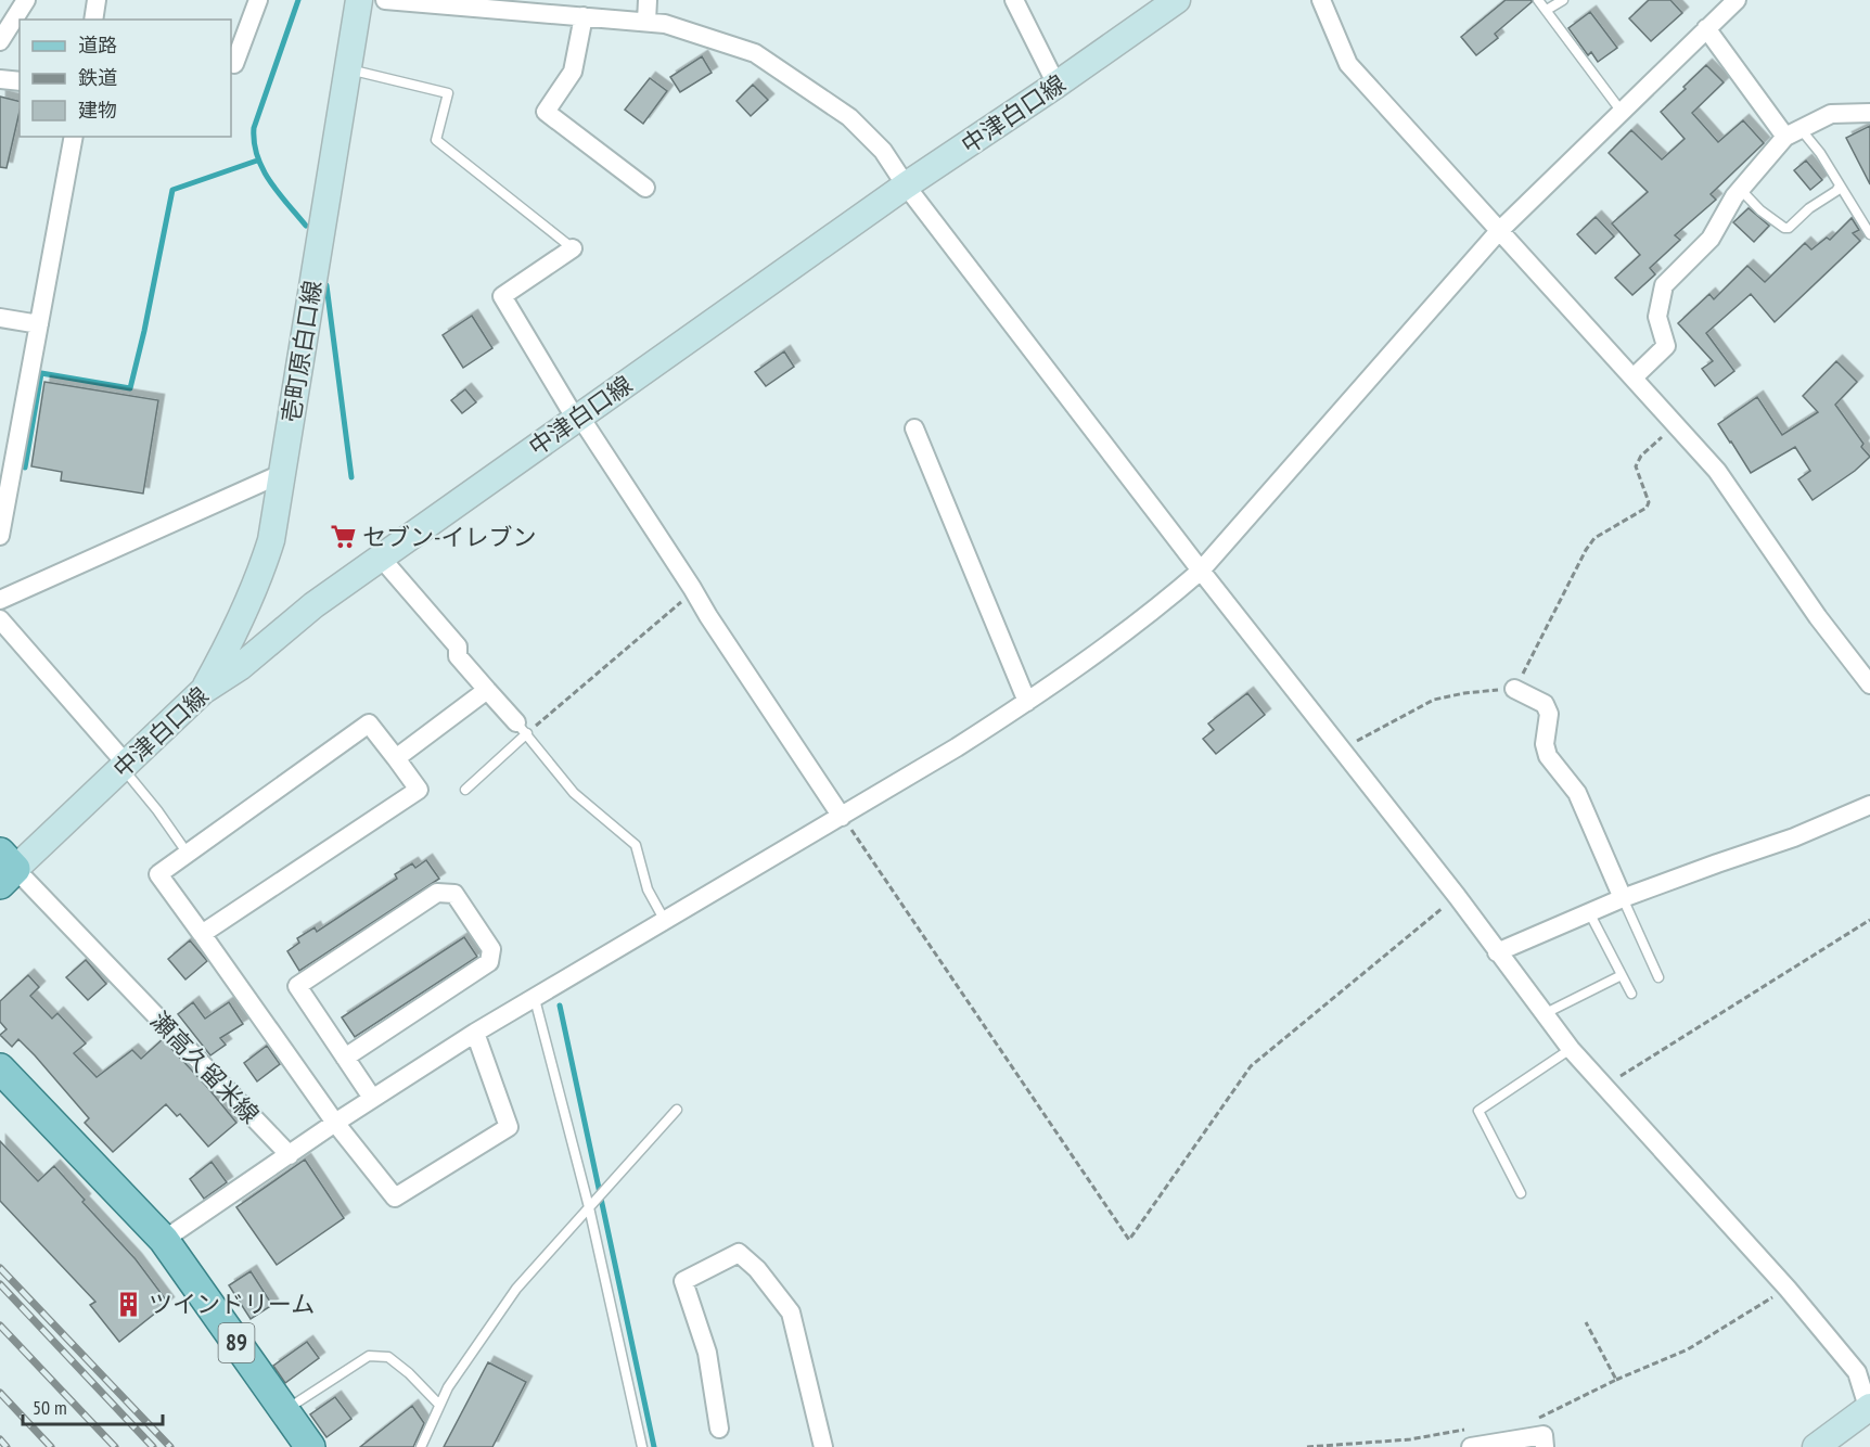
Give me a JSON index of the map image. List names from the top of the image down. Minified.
{"streets":{"main road":["中津白口線","壱町原白口線","89"],"street":["瀬高久留米線"]},"crossings":[["中津白口線","壱町原白口線"],["中津白口線","瀬高久留米線"]],"places":{"supermarket":["セブン-イレブン"],"building":["ツインドリーム"]},"legend":["道路","鉄道","建物"],"scale_bar":"50 m"}
